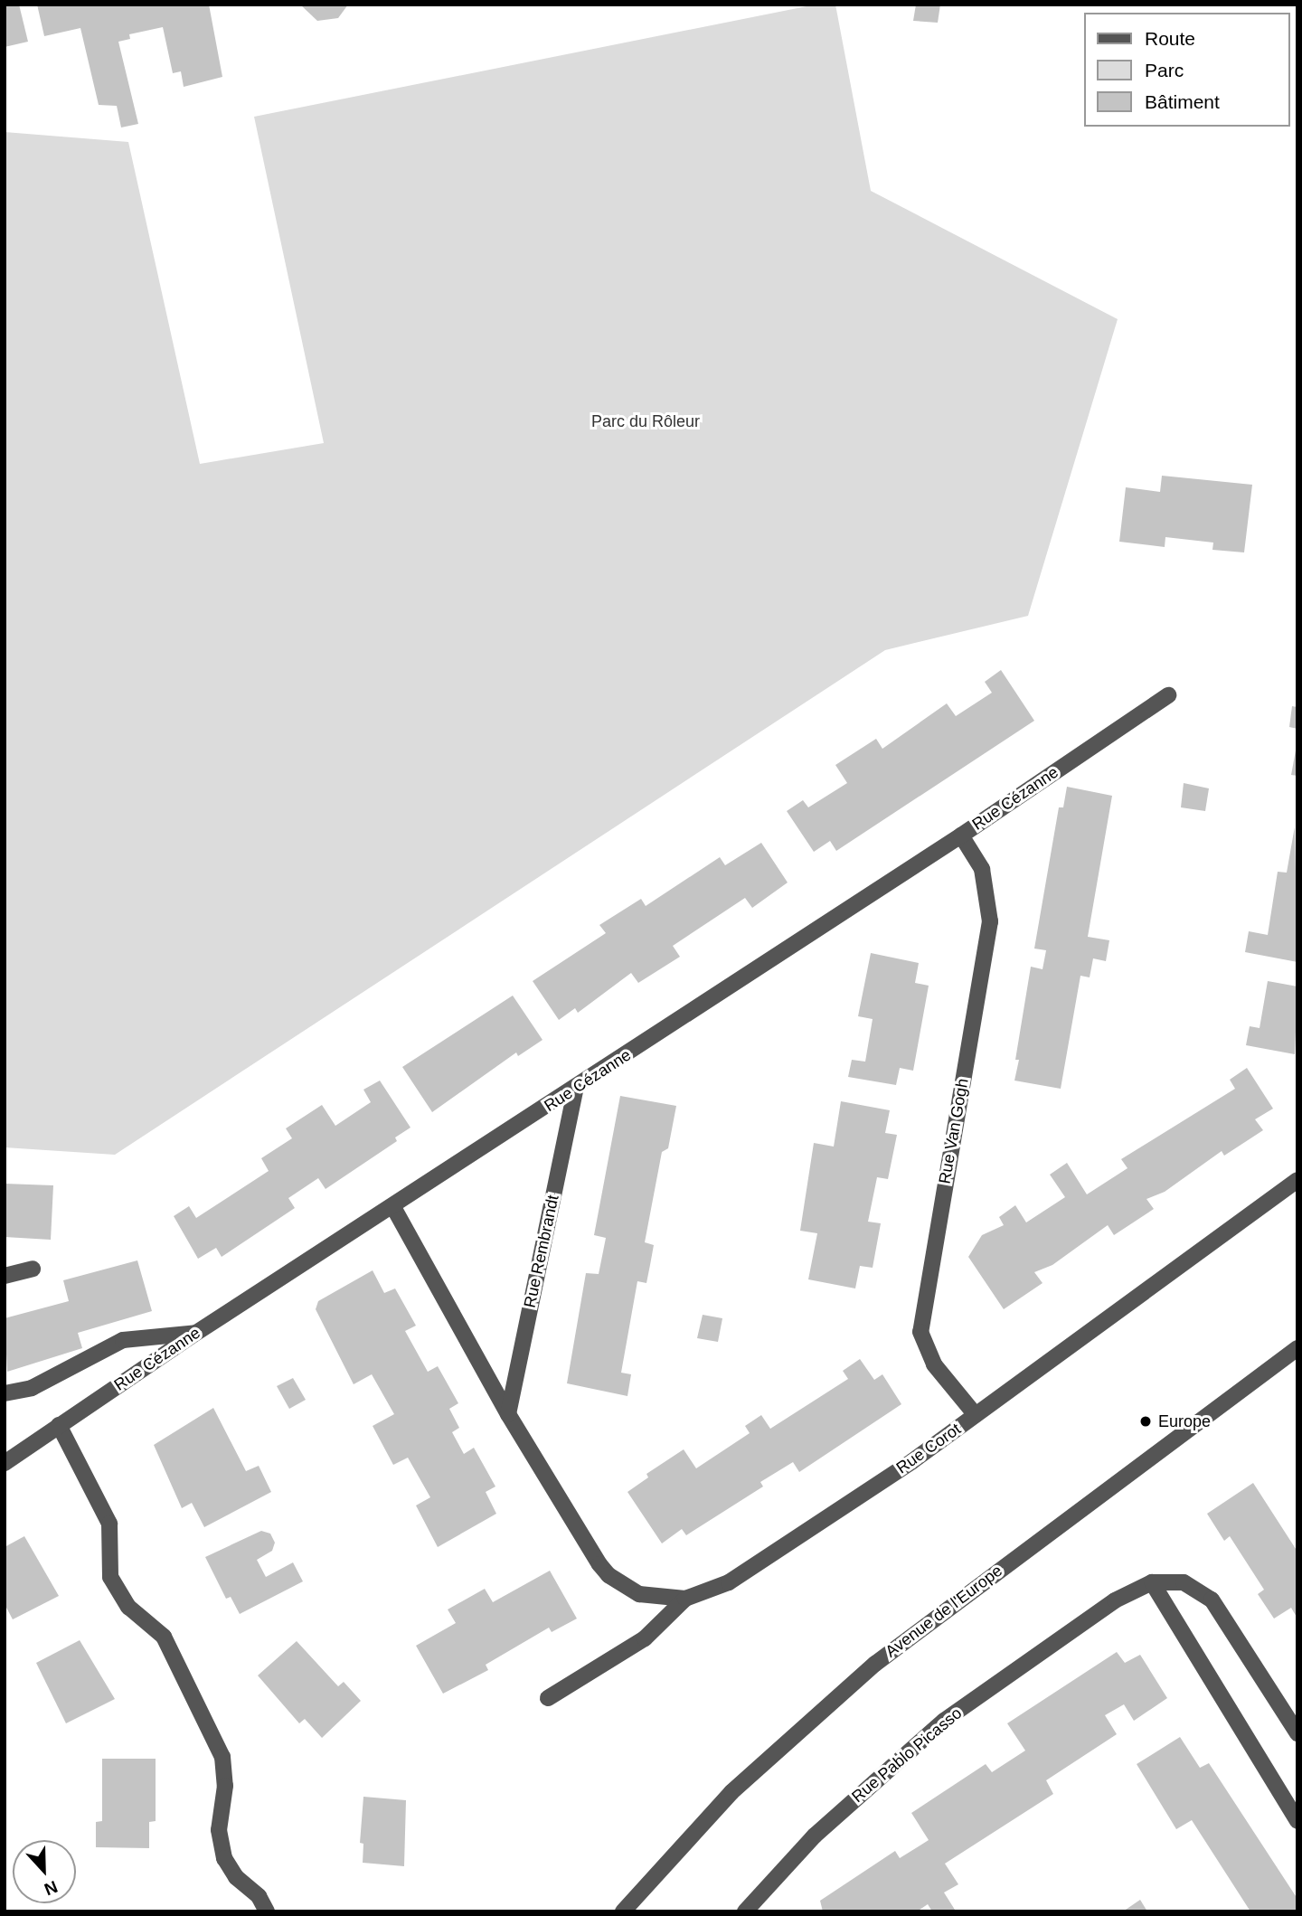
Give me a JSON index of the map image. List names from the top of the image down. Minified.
{"streets":{"street":["Rue Cézanne","Rue Van Gogh","Rue Rembrandt","Rue Corot","Avenue de l'Europe","Rue Pablo Picasso"]},"crossings":[["Rue Cézanne","Rue Van Gogh"],["Rue Cézanne","Rue Rembrandt"],["Rue Van Gogh","Rue Corot"]],"parks":["Parc du Rôleur"],"places":["Europe"],"legend":["Route","Parc","Bâtiment"],"north":"bottom"}
